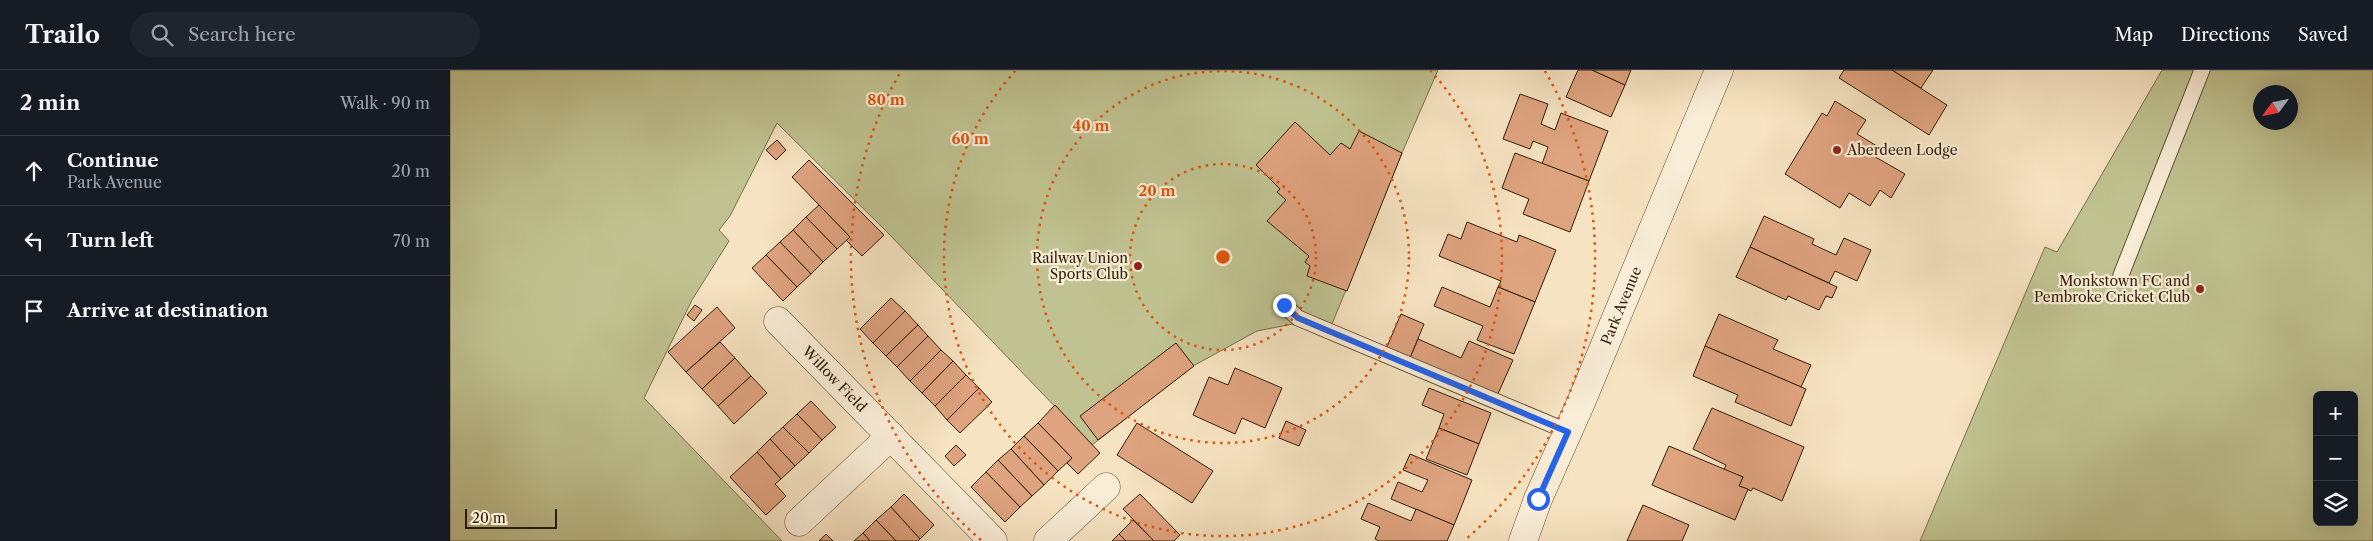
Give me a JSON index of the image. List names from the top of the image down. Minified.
{"streets":{"street":["Park Avenue","Willow Field"]},"places":["Aberdeen Lodge","Railway Union Sports Club","Monkstown FC and Pembroke Cricket Club"],"scale_bar":"20 m","north":"bottom left","page":{"header":"Trailo","search":"Search here","nav":["Map","Directions","Saved"],"heading":["2 min","Walk · 90 m"],"list":[["Continue","Park Avenue","20 m"],["Turn left","70 m"],"Arrive at destination"],"map_buttons":["+","−"],"scale":"20 m"},"rings":["80 m","40 m","60 m","20 m"]}
